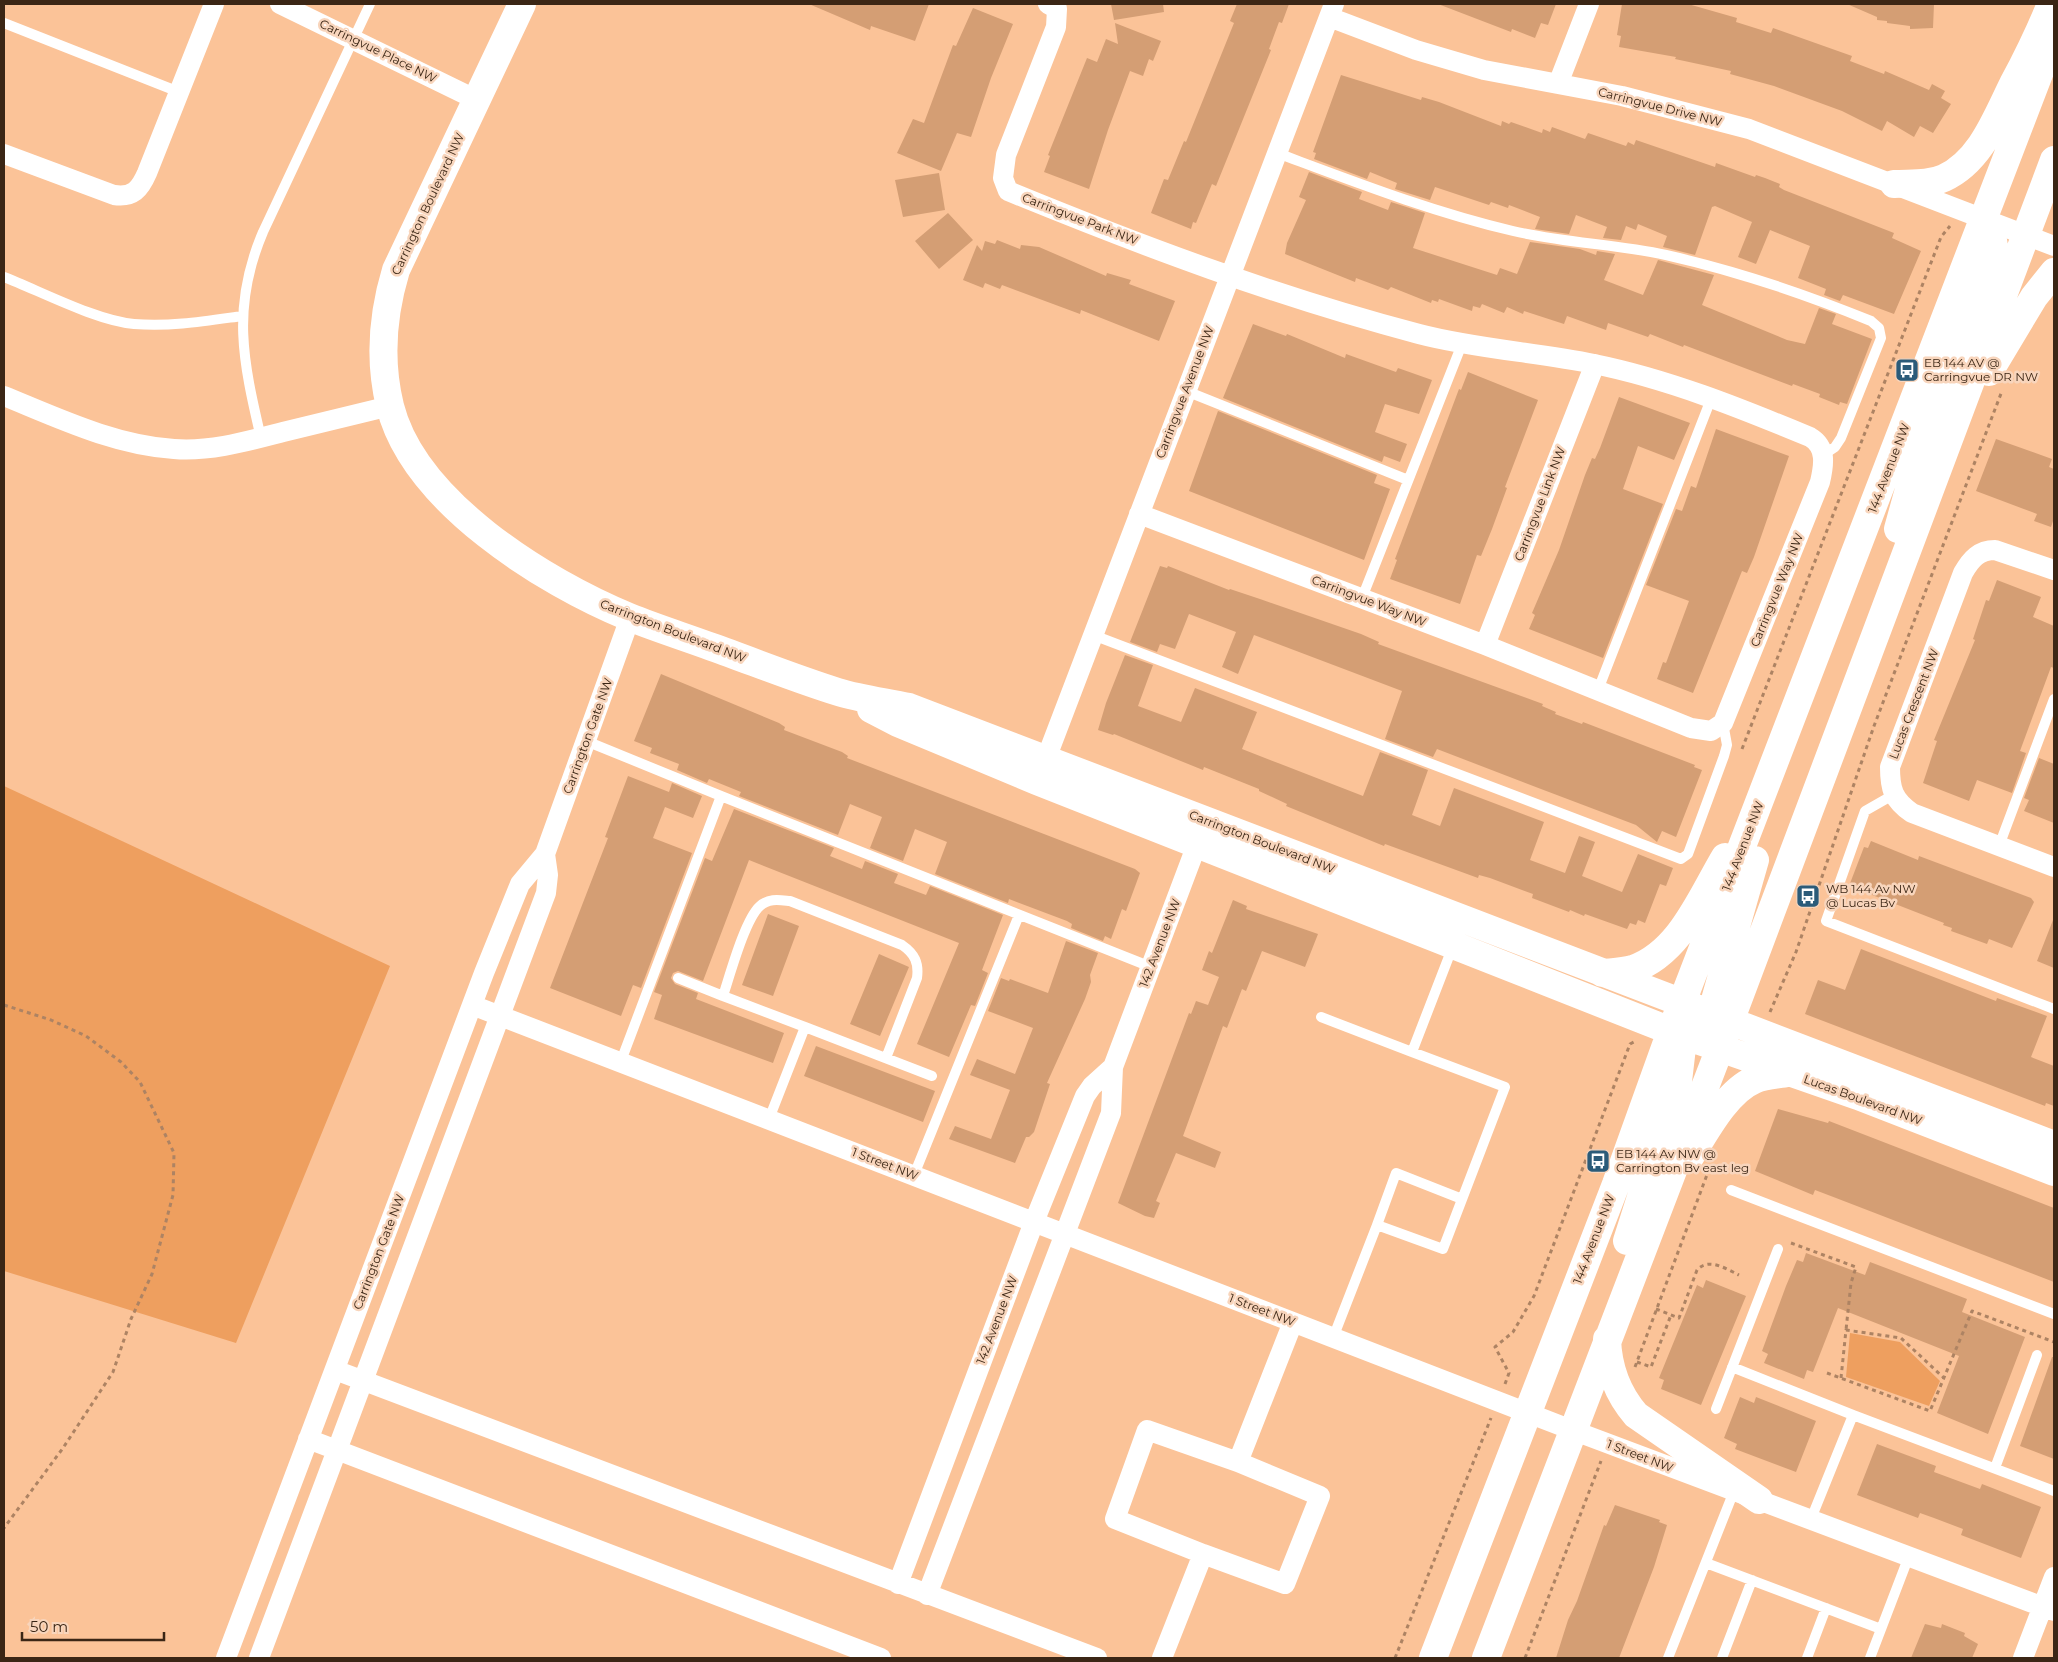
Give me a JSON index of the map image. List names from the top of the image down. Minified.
{"streets":{"main road":["Carrington Boulevard NW","144 Avenue NW","Lucas Boulevard NW"],"street":["Carringvue Place NW","Carringvue Drive NW","Carringvue Park NW","Carringvue Avenue NW","Carringvue Link NW","Carringvue Way NW","Lucas Crescent NW","Carrington Gate NW","142 Avenue NW","1 Street NW"]},"crossings":[["Carringvue Place NW","Carrington Boulevard NW"],["Carringvue Drive NW","Carringvue Avenue NW"],["Carringvue Drive NW","144 Avenue NW"],["Carrington Boulevard NW","Carringvue Avenue NW"],["Carrington Boulevard NW","144 Avenue NW"],["Carrington Boulevard NW","Carrington Gate NW"],["Carrington Boulevard NW","142 Avenue NW"],["Carrington Boulevard NW","Lucas Boulevard NW"],["Carringvue Park NW","Carringvue Avenue NW"],["Carringvue Avenue NW","Carringvue Way NW"],["144 Avenue NW","Lucas Boulevard NW"],["144 Avenue NW","1 Street NW"],["Carringvue Link NW","Carringvue Way NW"],["Carrington Gate NW","1 Street NW"],["142 Avenue NW","1 Street NW"]],"places":{"bus stop":["EB 144 AV @ Carringvue DR NW","WB 144 Av NW @ Lucas Bv","EB 144 Av NW @ Carrington Bv east leg"]},"scale_bar":"50 m"}
